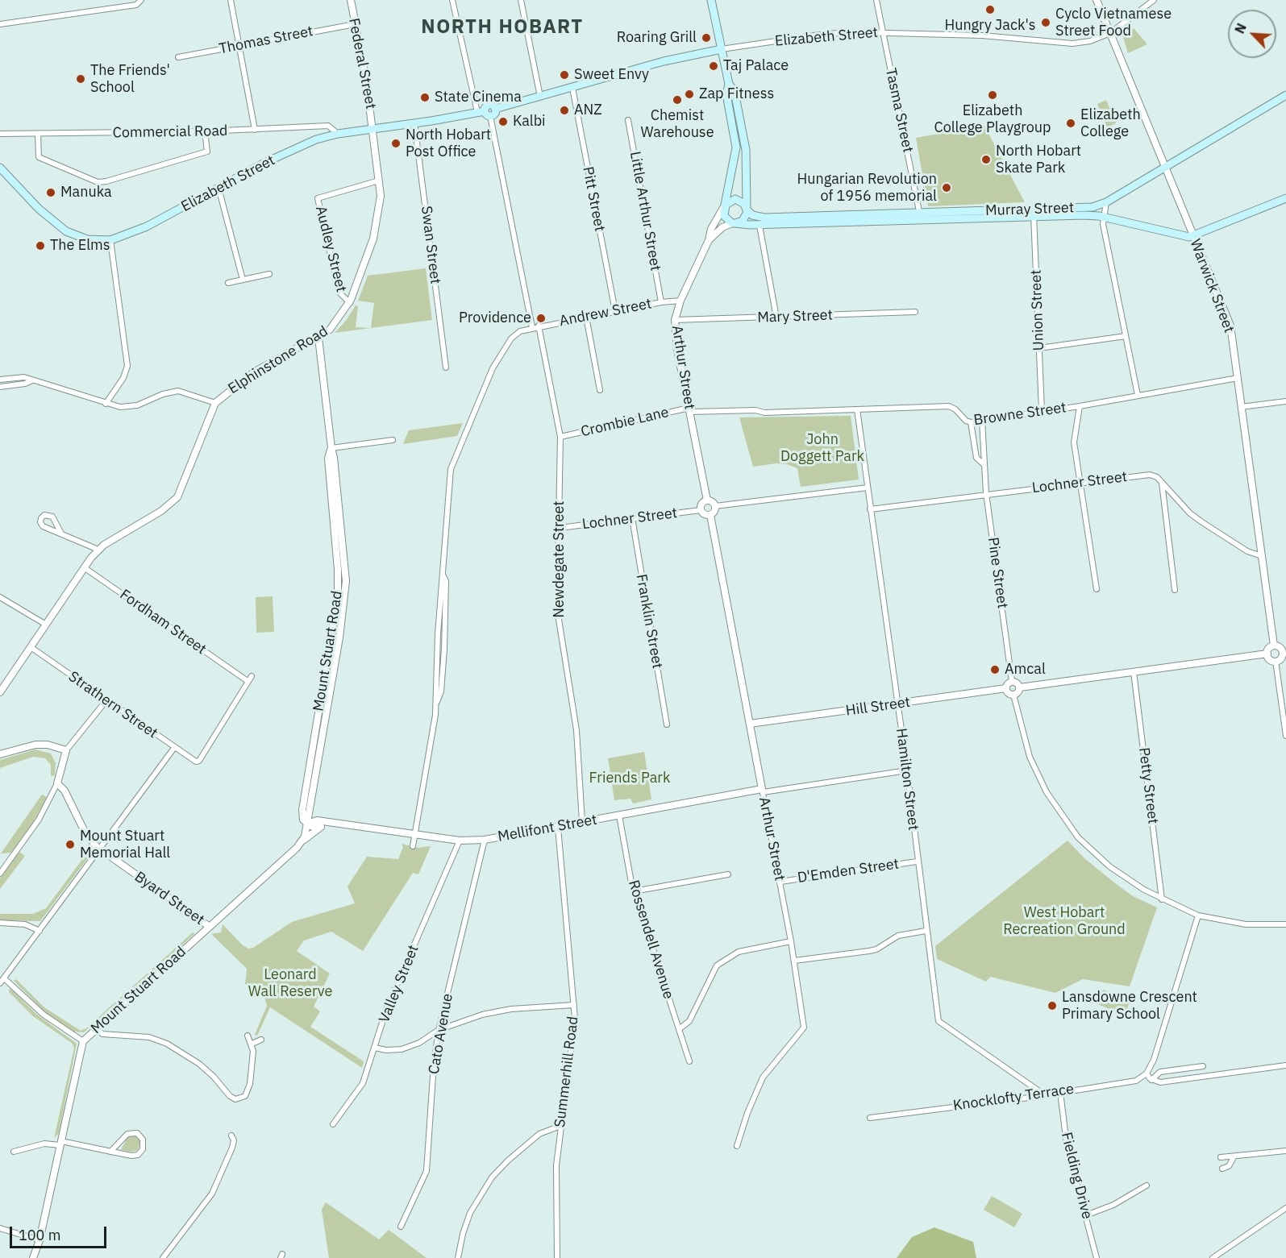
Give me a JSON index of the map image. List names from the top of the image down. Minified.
{"streets":{"main road":["Elizabeth Street","Murray Street"],"street":["Thomas Street","Federal Street","Tasma Street","Commercial Road","Pitt Street","Little Arthur Street","Swan Street","Audley Street","Warwick Street","Union Street","Andrew Street","Mary Street","Elphinstone Road","Arthur Street","Browne Street","Crombie Lane","Lochner Street","Newdegate Street","Pine Street","Franklin Street","Fordham Street","Mount Stuart Road","Strathern Street","Hill Street","Hamilton Street","Petty Street","Mellifont Street","D'Emden Street","Byard Street","Rossendell Avenue","Valley Street","Cato Avenue","Summerhill Road","Knocklofty Terrace","Fielding Drive"]},"crossings":[["Elizabeth Street","Federal Street"],["Elizabeth Street","Tasma Street"],["Elizabeth Street","Commercial Road"],["Elizabeth Street","Pitt Street"],["Elizabeth Street","Swan Street"],["Elizabeth Street","Warwick Street"],["Elizabeth Street","Elphinstone Road"],["Thomas Street","Federal Street"],["Federal Street","Elphinstone Road"],["Tasma Street","Murray Street"],["Pitt Street","Andrew Street"],["Murray Street","Warwick Street"],["Murray Street","Union Street"],["Murray Street","Arthur Street"],["Little Arthur Street","Andrew Street"],["Audley Street","Elphinstone Road"],["Warwick Street","Browne Street"],["Union Street","Browne Street"],["Andrew Street","Arthur Street"],["Andrew Street","Newdegate Street"],["Andrew Street","Mellifont Street"],["Mary Street","Arthur Street"],["Elphinstone Road","Fordham Street"],["Elphinstone Road","Mount Stuart Road"],["Elphinstone Road","Strathern Street"],["Arthur Street","Browne Street"],["Arthur Street","Crombie Lane"],["Arthur Street","Lochner Street"],["Arthur Street","Hill Street"],["Arthur Street","Mellifont Street"],["Arthur Street","D'Emden Street"],["Browne Street","Crombie Lane"],["Browne Street","Pine Street"],["Browne Street","Hamilton Street"],["Crombie Lane","Newdegate Street"],["Lochner Street","Newdegate Street"],["Lochner Street","Pine Street"],["Lochner Street","Franklin Street"],["Lochner Street","Hamilton Street"],["Newdegate Street","Mellifont Street"],["Pine Street","Hill Street"],["Fordham Street","Strathern Street"],["Mount Stuart Road","Mellifont Street"],["Mount Stuart Road","Byard Street"],["Hill Street","Hamilton Street"],["Hamilton Street","D'Emden Street"],["Hamilton Street","Knocklofty Terrace"],["Mellifont Street","Rossendell Avenue"],["Mellifont Street","Valley Street"],["Mellifont Street","Cato Avenue"],["Mellifont Street","Summerhill Road"],["Knocklofty Terrace","Fielding Drive"]],"districts":["NORTH HOBART"],"parks":["John Doggett Park","Friends Park","West Hobart Recreation Ground","Leonard Wall Reserve"],"places":["Hungry Jack's","Cyclo Vietnamese Street Food","Roaring Grill","Taj Palace","Sweet Envy","The Friends' School","Zap Fitness","Elizabeth College Playgroup","State Cinema","Chemist Warehouse","ANZ","Kalbi","Elizabeth College","North Hobart Post Office","North Hobart Skate Park","Hungarian Revolution of 1956 memorial","Manuka","The Elms","Providence","Amcal","Mount Stuart Memorial Hall","Lansdowne Crescent Primary School"],"scale_bar":"100 m","north":"top left"}
